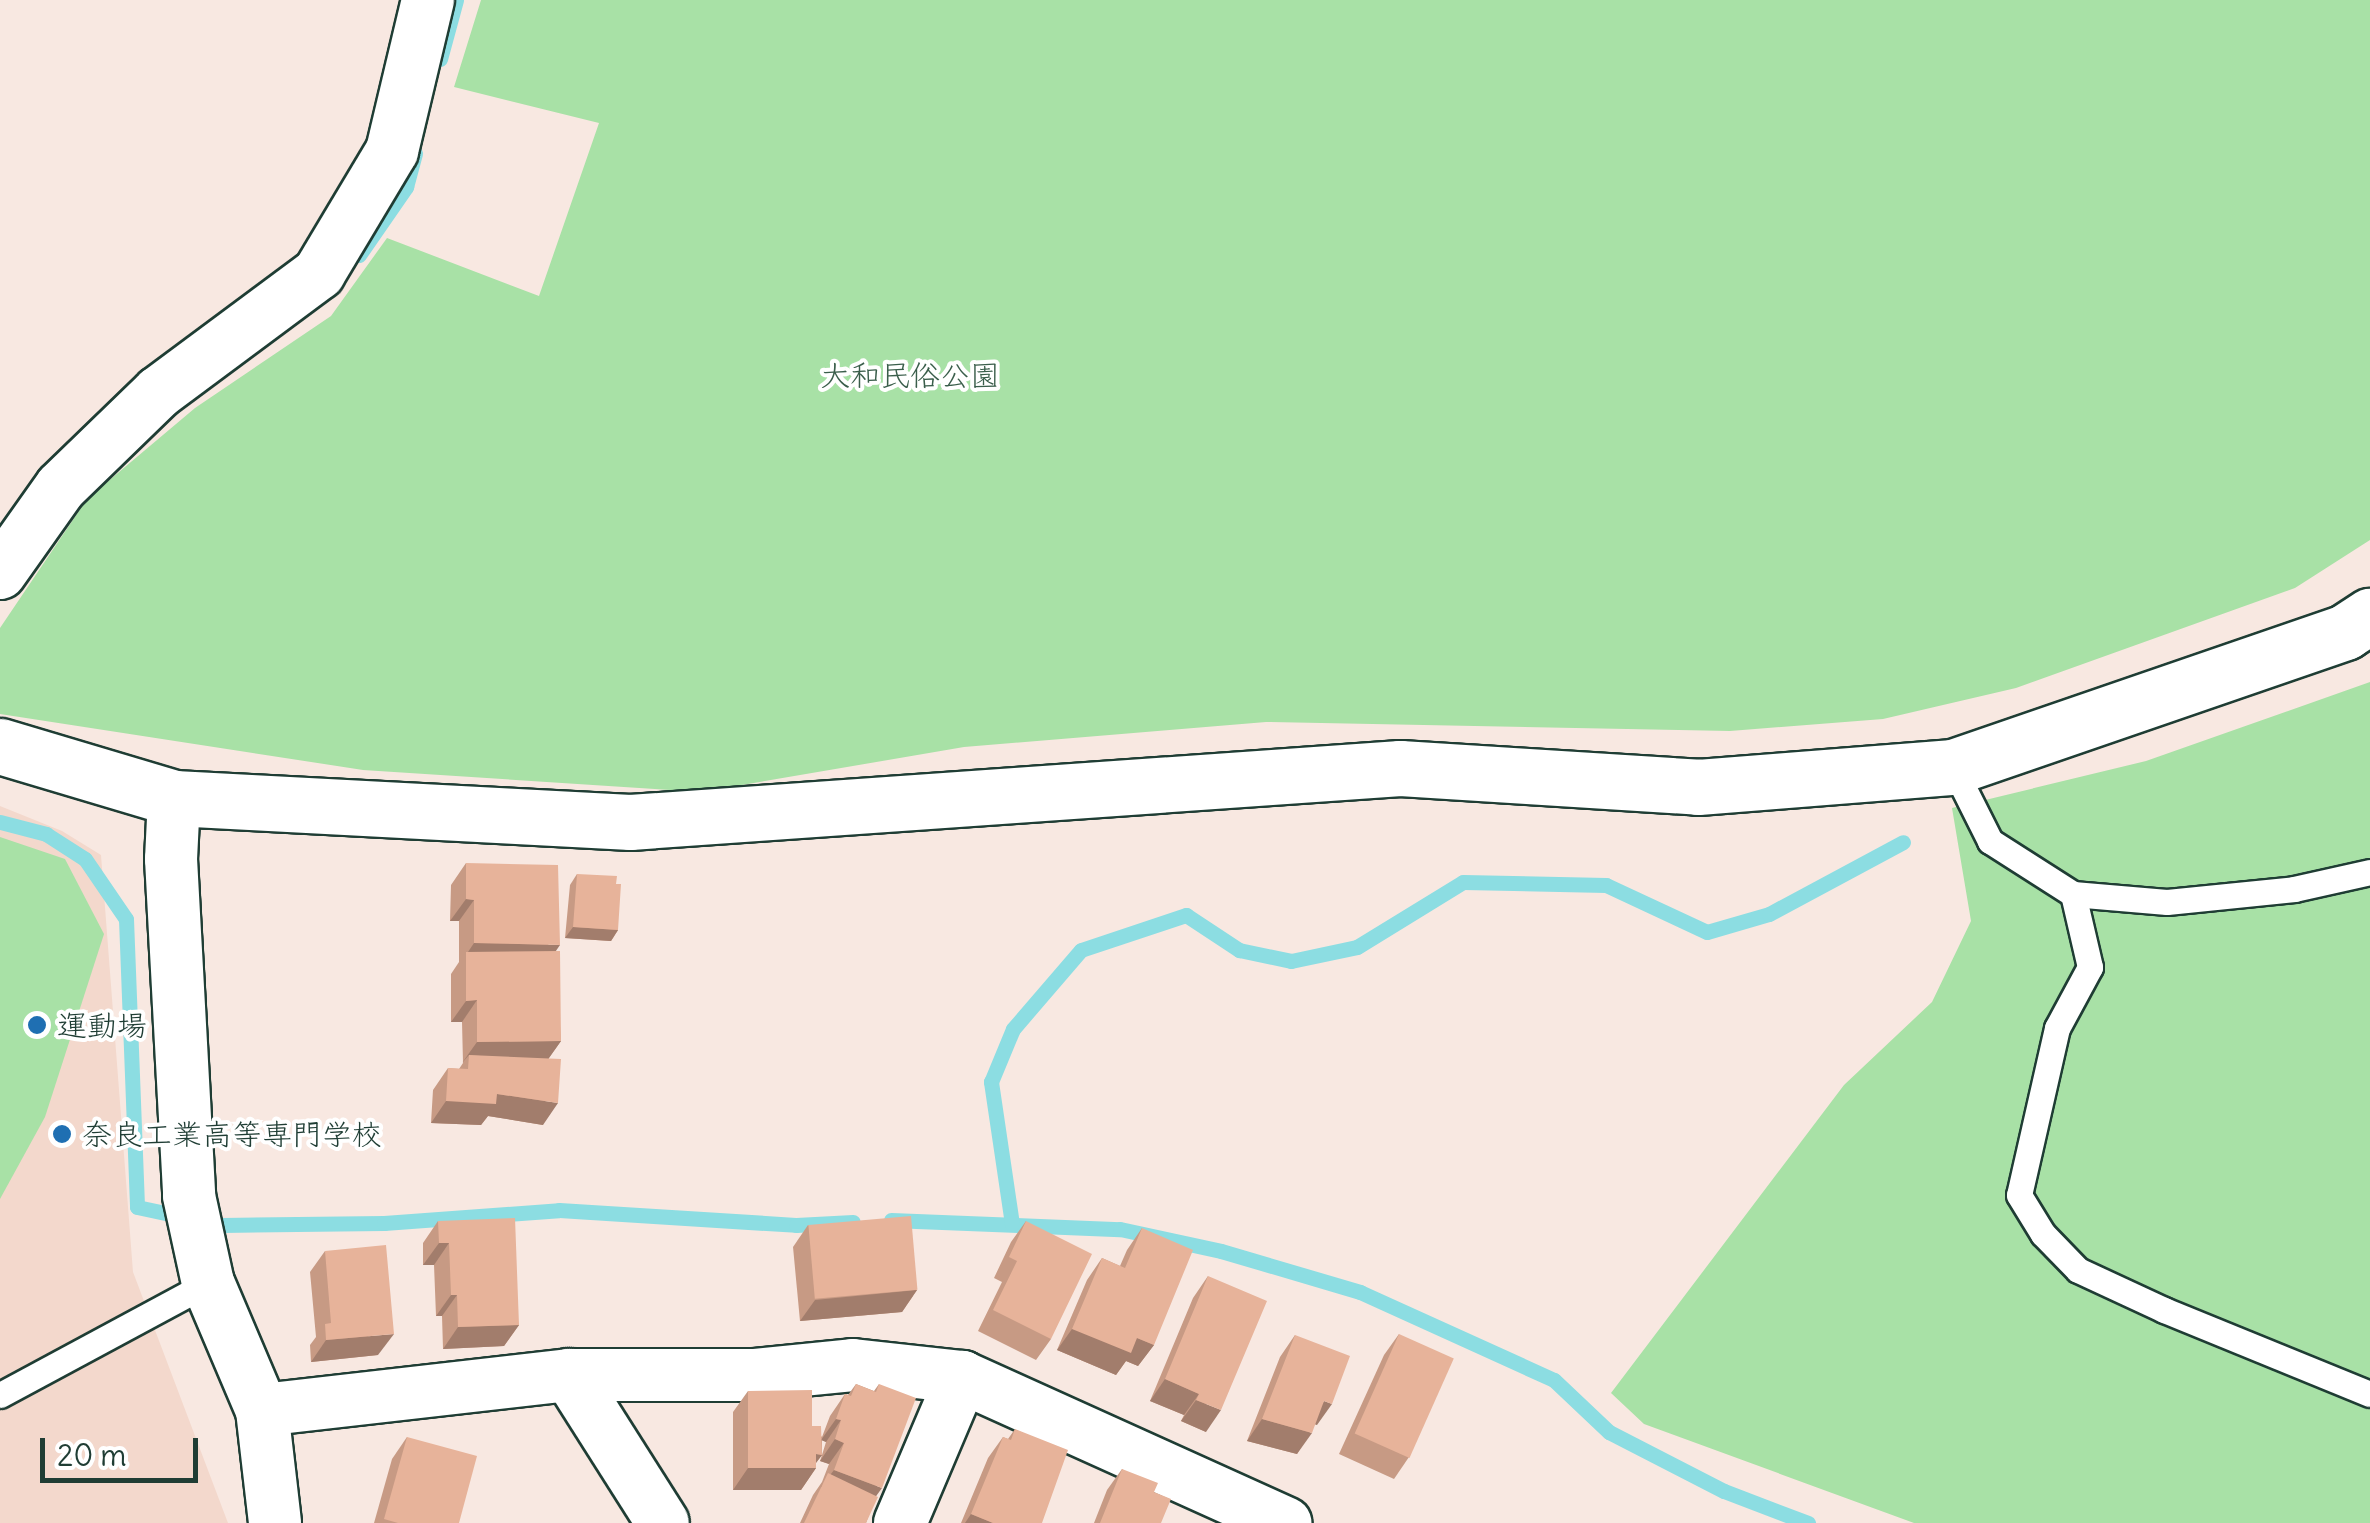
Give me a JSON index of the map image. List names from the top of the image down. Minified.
{"parks":["大和民俗公園"],"places":["運動場","奈良工業高等専門学校"],"scale_bar":"20 m"}
